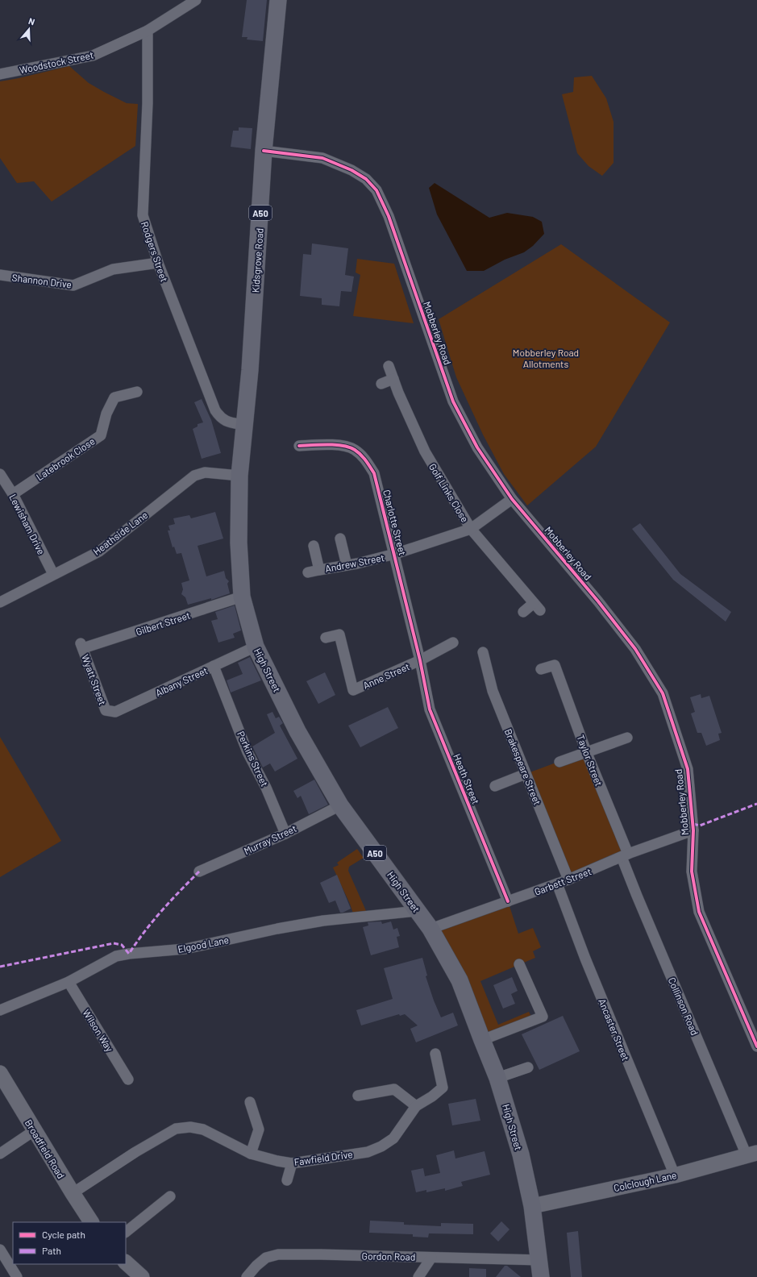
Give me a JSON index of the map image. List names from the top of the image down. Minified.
{"streets":{"main road":["A50","Kidsgrove Road","High Street"],"street":["Woodstock Street","Rodgers Street","Shannon Drive","Mobberley Road","Latebrook Close","Golf Links Close","Charlotte Street","Lewisham Drive","Heathside Lane","Andrew Street","Gilbert Street","Anne Street","Wyatt Street","Albany Street","Perkins Street","Taylor Street","Brakespeare Street","Heath Street","Murray Street","Garbett Street","Elgood Lane","Collinson Road","Ancaster Street","Wilson Way","Broadfield Road","Fawfield Drive","Colclough Lane","Gordon Road"]},"crossings":[["Woodstock Street","Rodgers Street"],["Rodgers Street","Kidsgrove Road"],["Rodgers Street","Shannon Drive"],["Rodgers Street","High Street"],["Kidsgrove Road","Mobberley Road"],["Kidsgrove Road","High Street"],["Mobberley Road","Andrew Street"],["Mobberley Road","Garbett Street"],["Latebrook Close","Lewisham Drive"],["Golf Links Close","Andrew Street"],["Charlotte Street","Andrew Street"],["Charlotte Street","Anne Street"],["Charlotte Street","Heath Street"],["Lewisham Drive","Heathside Lane"],["Heathside Lane","High Street"],["Gilbert Street","High Street"],["Gilbert Street","Wyatt Street"],["High Street","Albany Street"],["High Street","Murray Street"],["High Street","Garbett Street"],["High Street","Elgood Lane"],["High Street","Colclough Lane"],["High Street","Gordon Road"],["Anne Street","Heath Street"],["Wyatt Street","Albany Street"],["Albany Street","Perkins Street"],["Perkins Street","Murray Street"],["Taylor Street","Garbett Street"],["Taylor Street","Collinson Road"],["Brakespeare Street","Garbett Street"],["Heath Street","Garbett Street"],["Garbett Street","Collinson Road"],["Garbett Street","Ancaster Street"],["Elgood Lane","Wilson Way"],["Collinson Road","Colclough Lane"],["Ancaster Street","Colclough Lane"],["Broadfield Road","Fawfield Drive"]],"parks":["Mobberley Road Allotments"],"legend":["Cycle path","Path"],"north":"top"}
